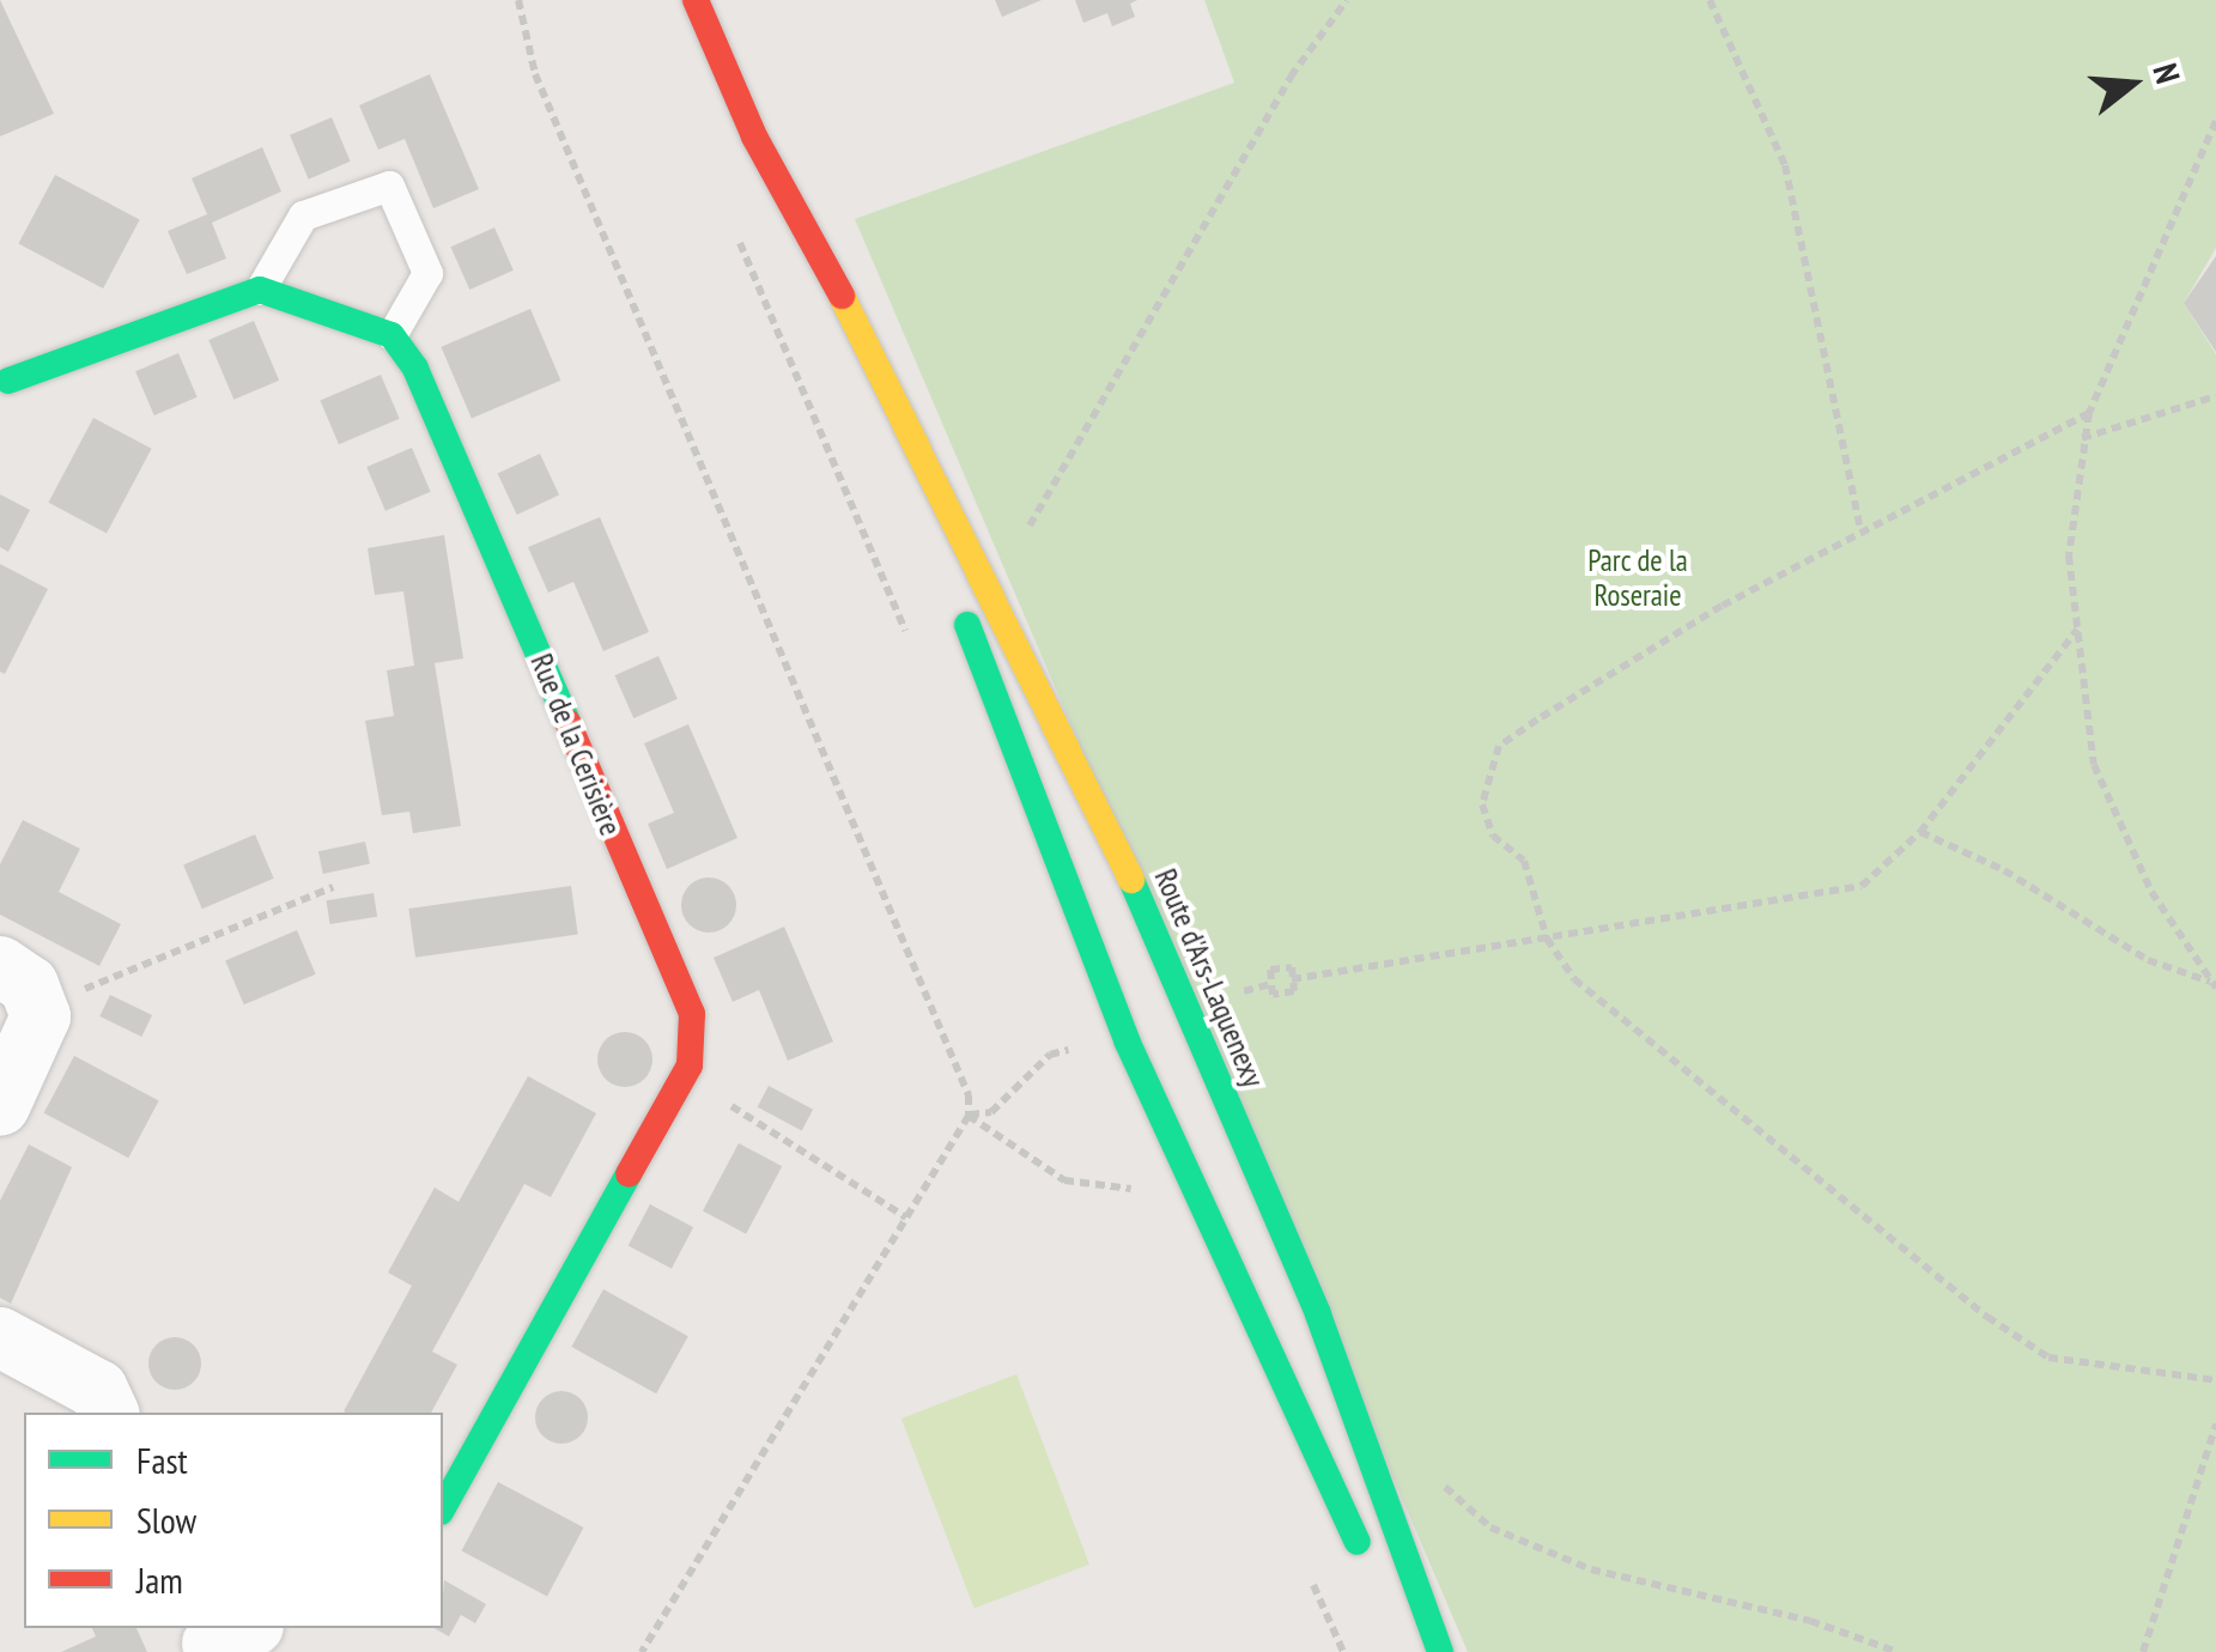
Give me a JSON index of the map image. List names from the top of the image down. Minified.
{"streets":{"main road":["Rue de la Cerisière","Route d'Ars-Laquenexy"]},"parks":["Parc de la Roseraie"],"legend":["Fast","Slow","Jam"],"north":"right"}
